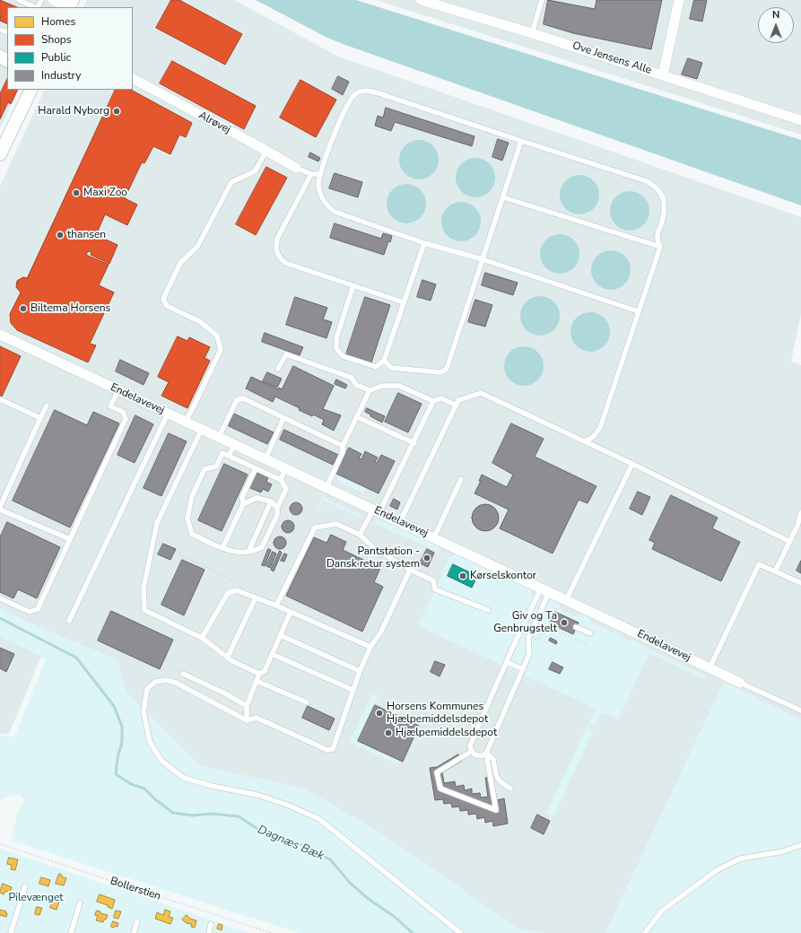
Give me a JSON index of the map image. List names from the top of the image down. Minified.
{"streets":{"street":["Ove Jensens Alle","Alrøvej","Endelavevej"],"path":["Bollerstien"]},"water":["Dagnæs Bæk"],"parks":["Pilevænget"],"places":["Harald Nyborg","Maxi Zoo","thansen","Biltema Horsens","Pantstation - Dansk retur system","Kørselskontor","Giv og Ta Genbrugstelt","Horsens Kommunes Hjælpemiddelsdepot","Hjælpemiddelsdepot"],"legend":["Homes","Shops","Public","Industry"],"north":"top"}
